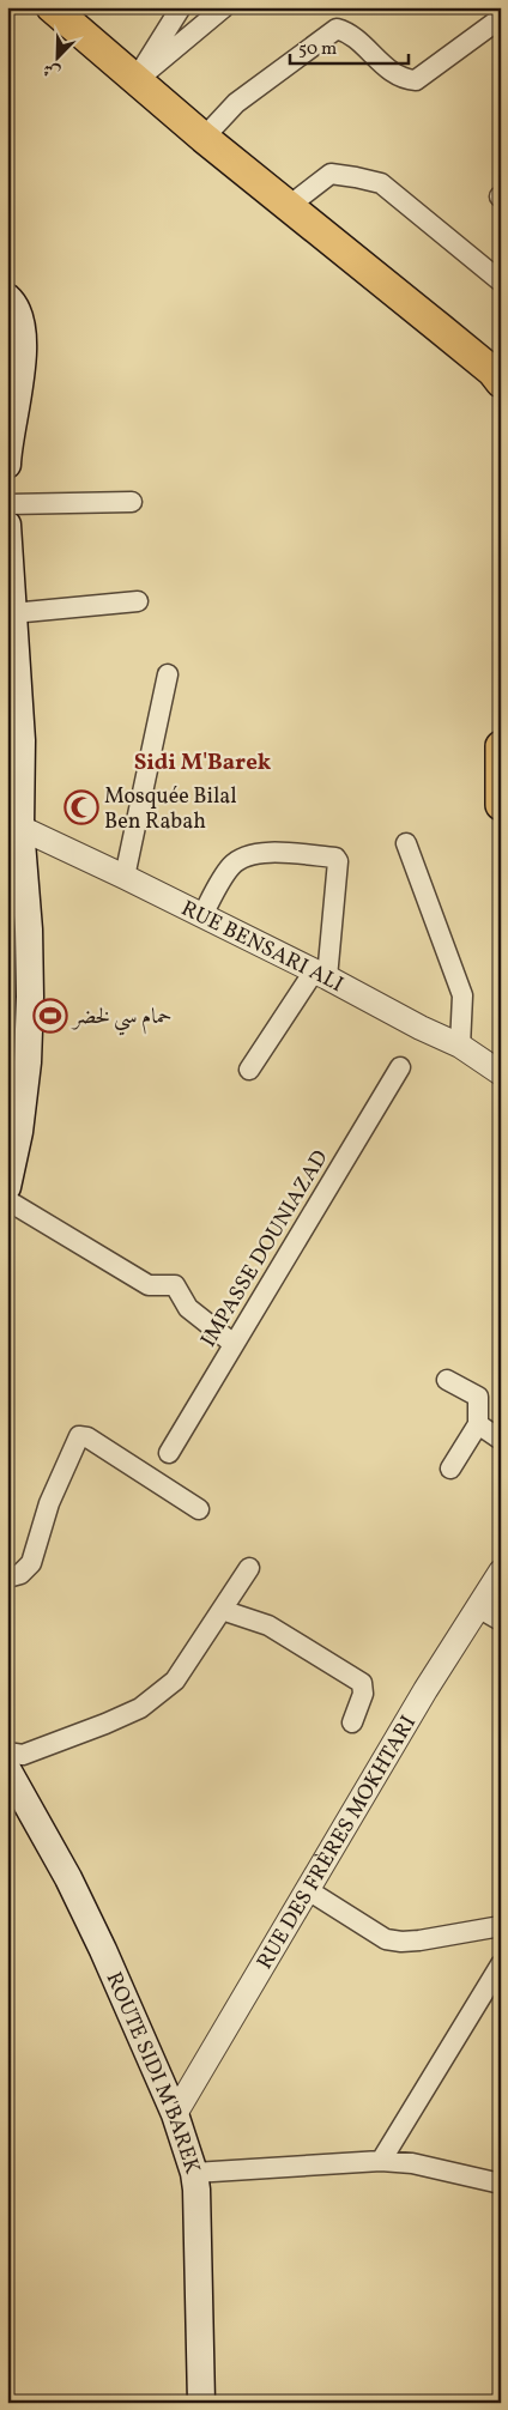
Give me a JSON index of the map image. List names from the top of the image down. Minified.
{"streets":{"main road":["ROUTE SIDI M'BAREK"],"street":["RUE BENSARI ALI","IMPASSE DOUNIAZAD","RUE DES FRÈRES MOKHTARI"]},"crossings":[["RUE DES FRÈRES MOKHTARI","ROUTE SIDI M'BAREK"]],"districts":["Sidi M'Barek"],"places":{"mosque":["Mosquée Bilal Ben Rabah"],"sports":["حمام سي لخضر"]},"scale_bar":"50 m","north":"bottom left"}
